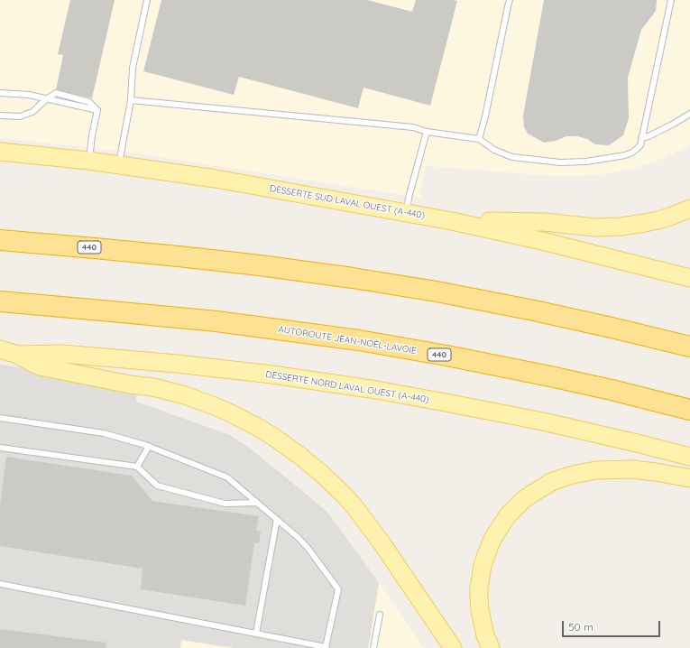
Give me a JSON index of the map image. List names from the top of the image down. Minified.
{"streets":{"highway":["440","AUTOROUTE JEAN-NOËL-LAVOIE"],"main road":["DESSERTE SUD LAVAL OUEST (A-440)","DESSERTE NORD LAVAL OUEST (A-440)"]},"scale_bar":"50 m"}
